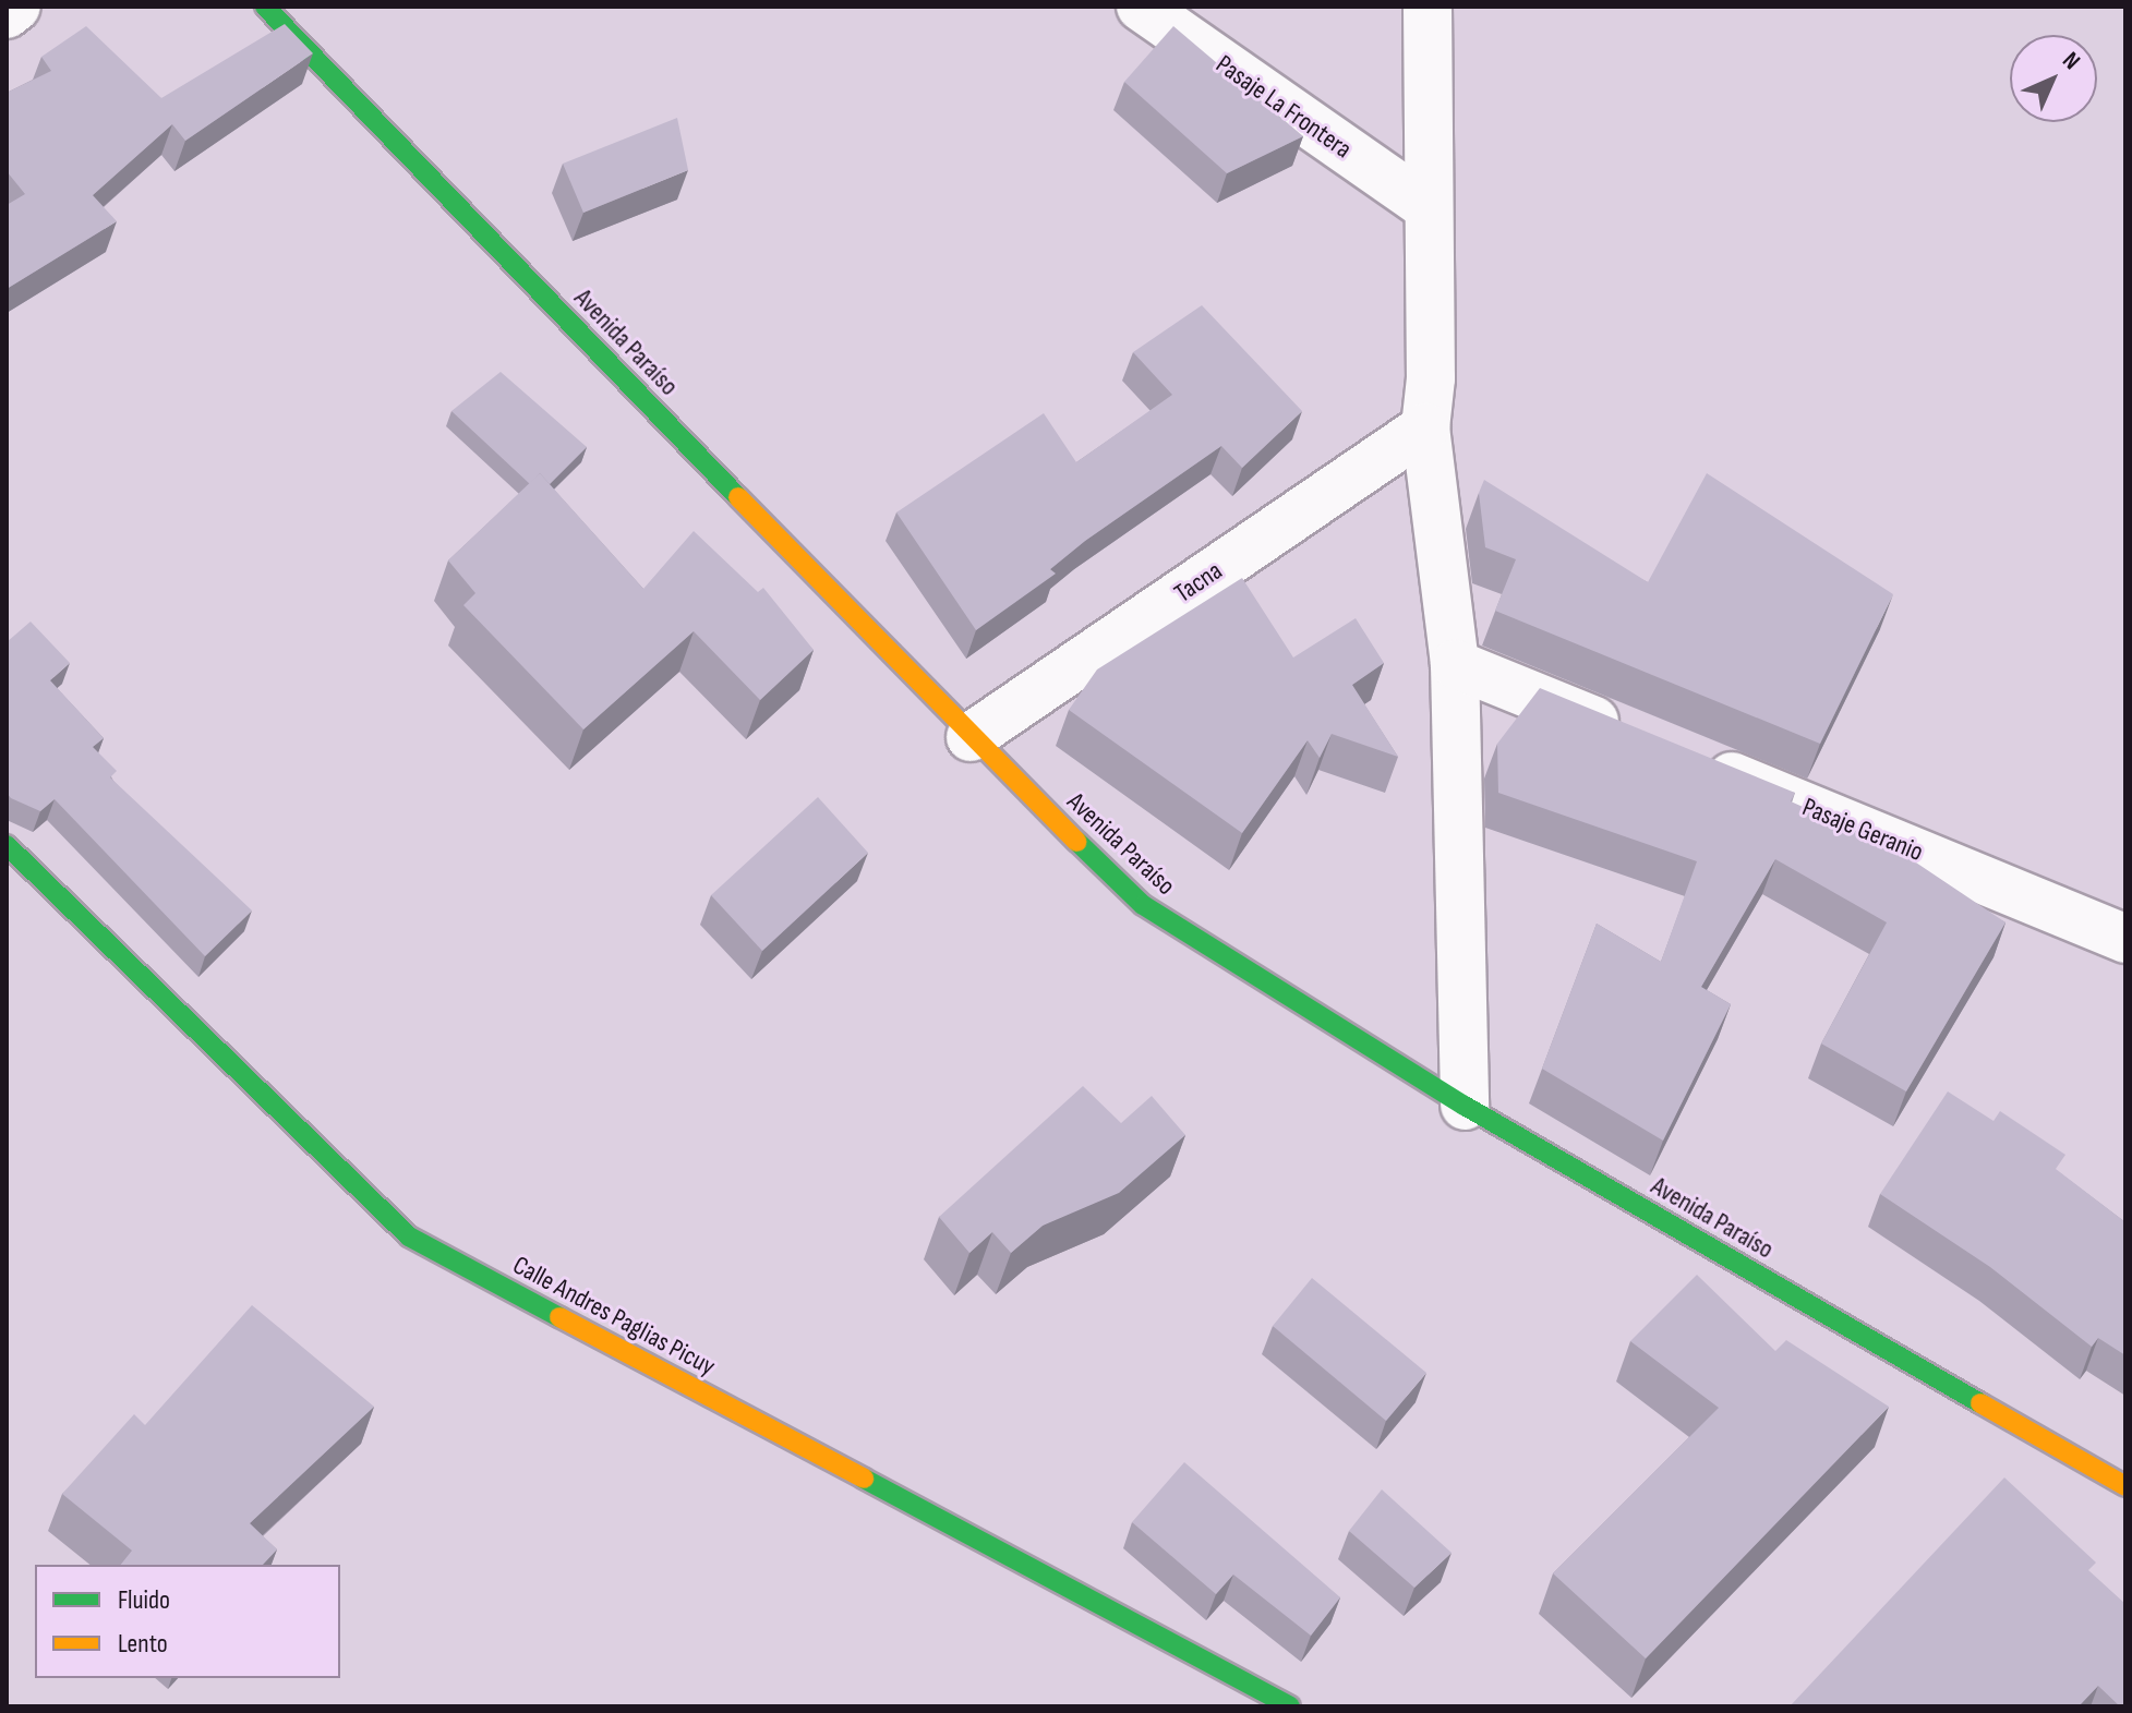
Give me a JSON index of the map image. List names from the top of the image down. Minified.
{"streets":{"street":["Pasaje La Frontera","Avenida Paraíso","Tacna","Pasaje Geranio","Calle Andres Paglias Picuy"]},"crossings":[["Avenida Paraíso","Tacna"]],"legend":["Fluido","Lento"],"north":"top right"}
